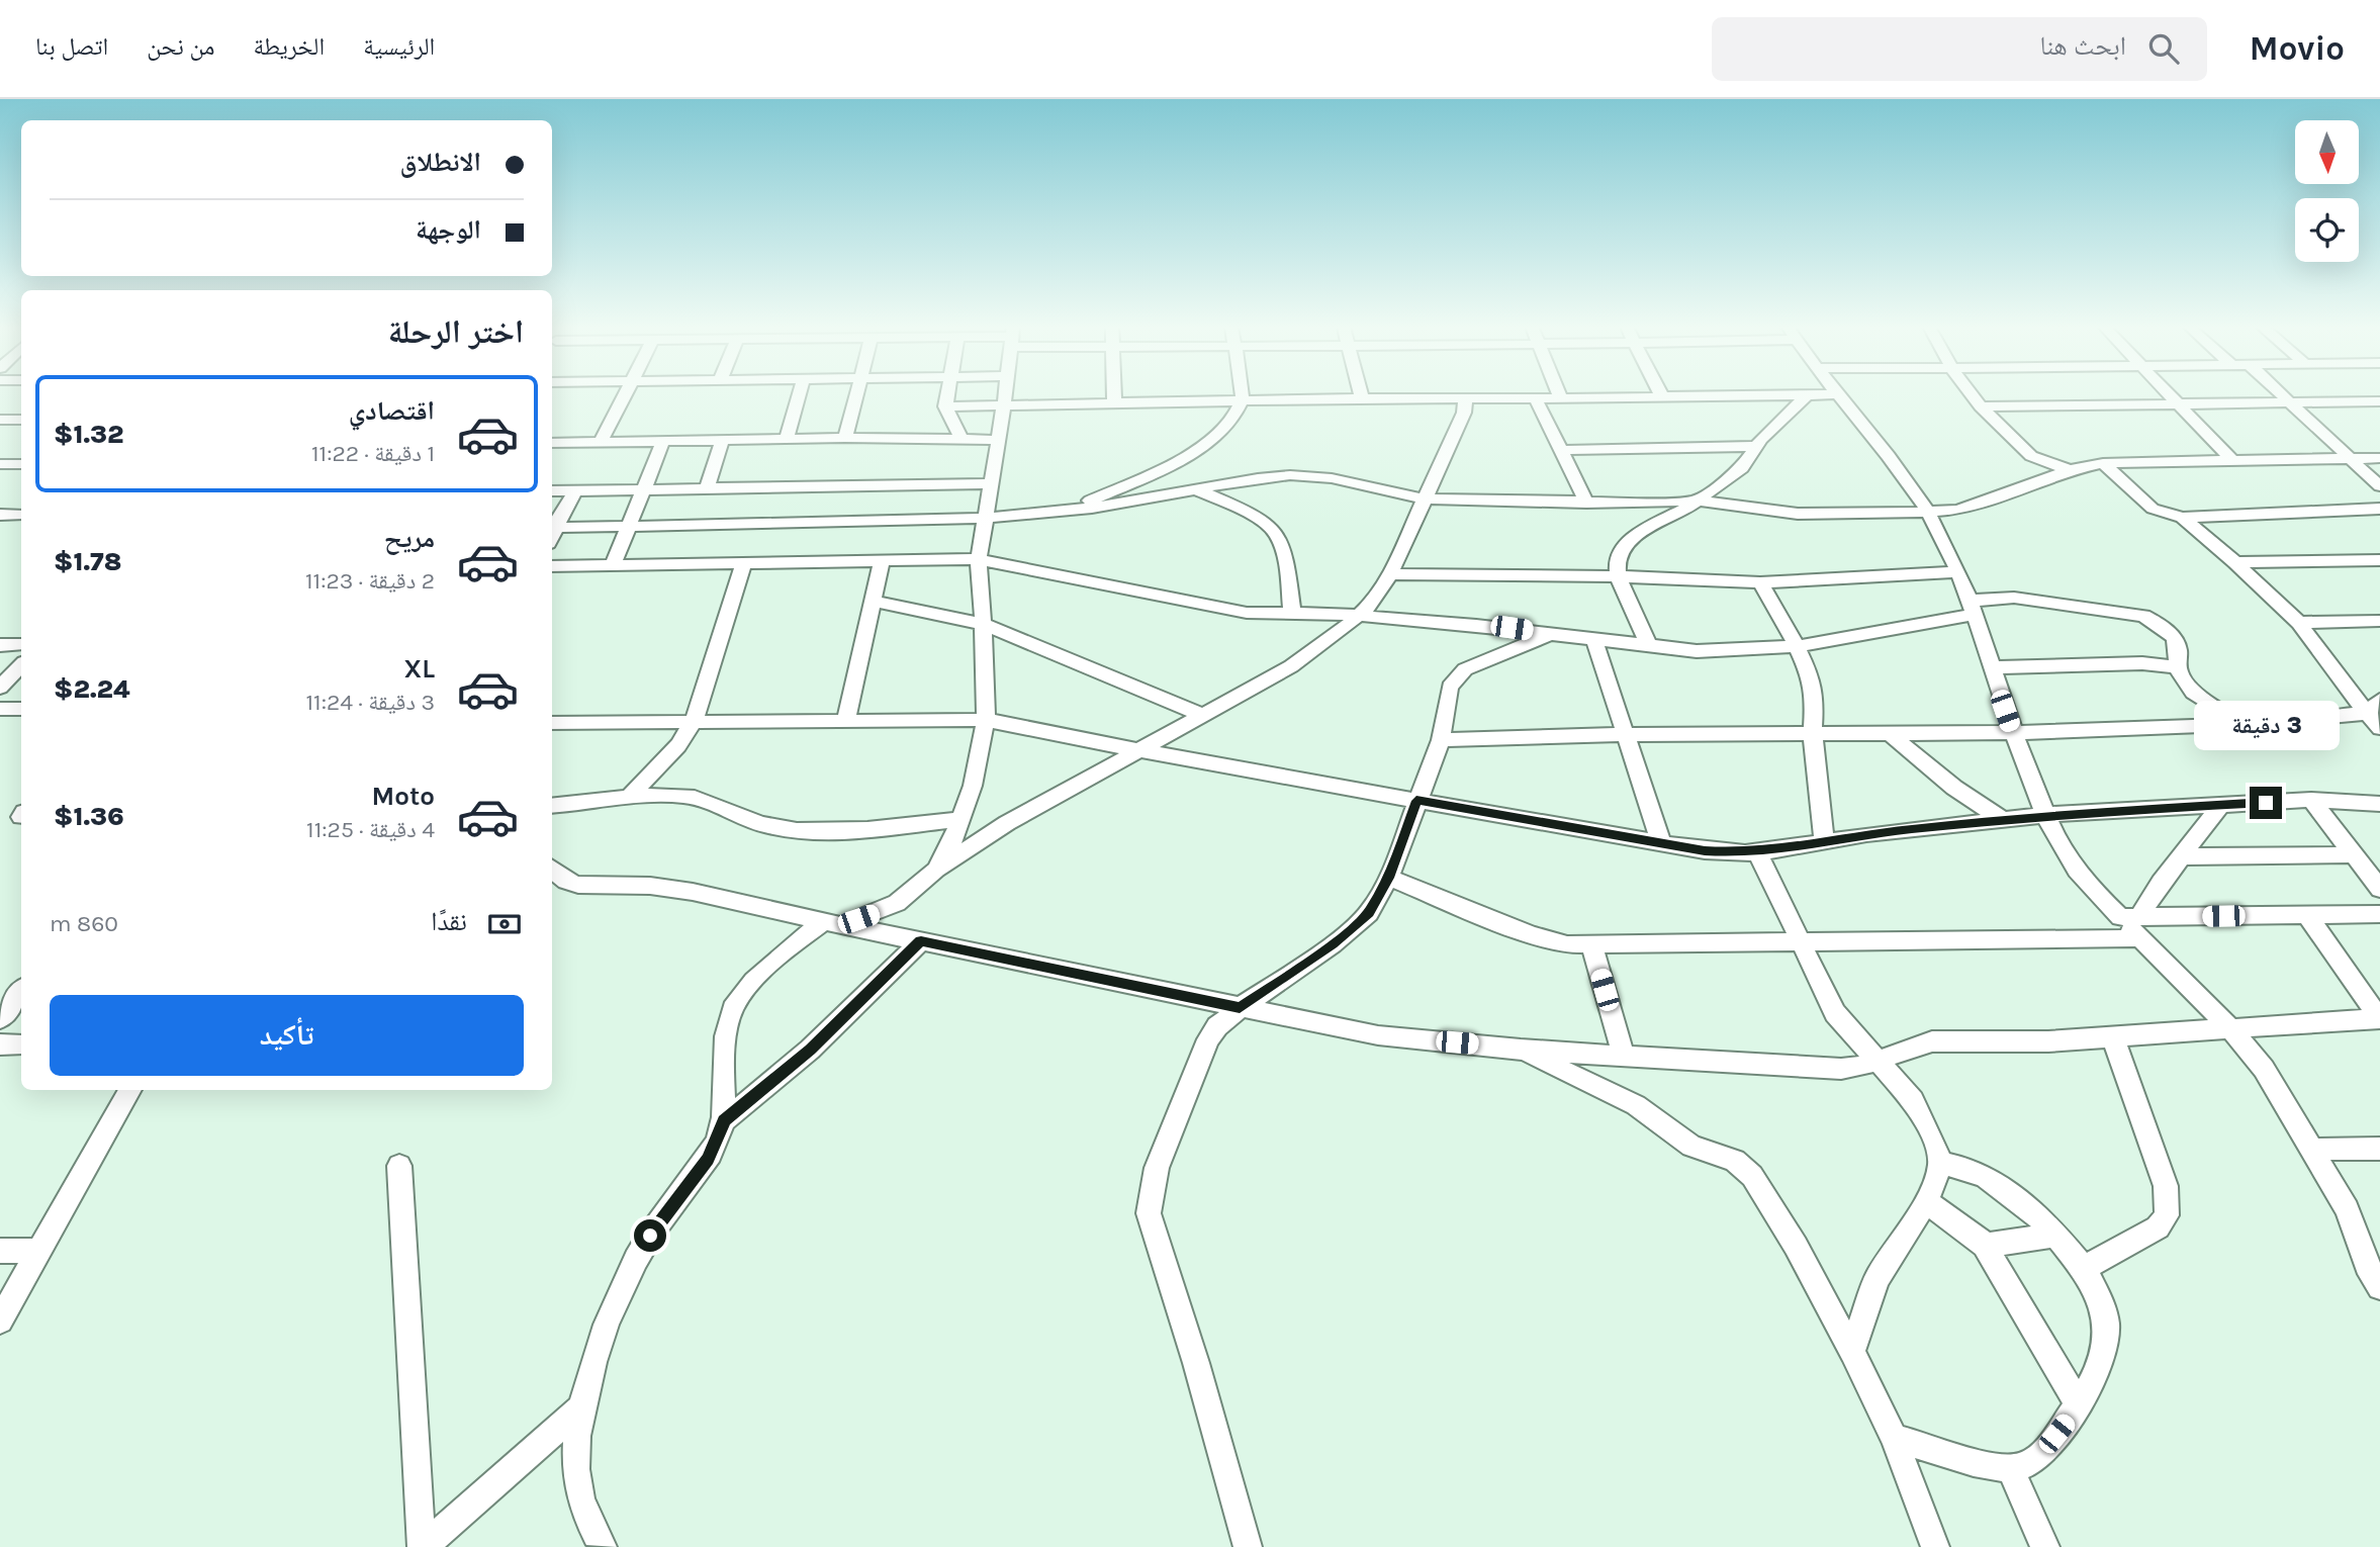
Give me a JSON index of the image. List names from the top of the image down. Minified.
{"north":"bottom","page":{"header":"Movio","search":"ابحث هنا","nav":["الرئيسية","الخريطة","من نحن","اتصل بنا"],"banner":["الانطلاق","الوجهة"],"heading":"اختر الرحلة","list":[{"name":"اقتصادي","note":"1 دقيقة · 11:22","value":"$1.32"},{"name":"مريح","note":"2 دقيقة · 11:23","value":"$1.78"},{"name":"XL","note":"3 دقيقة · 11:24","value":"$2.24"},{"name":"Moto","note":"4 دقيقة · 11:25","value":"$1.36"}],"bubble":"3 دقيقة","pay":["نقدًا","860 m"],"buttons":"تأكيد"}}
